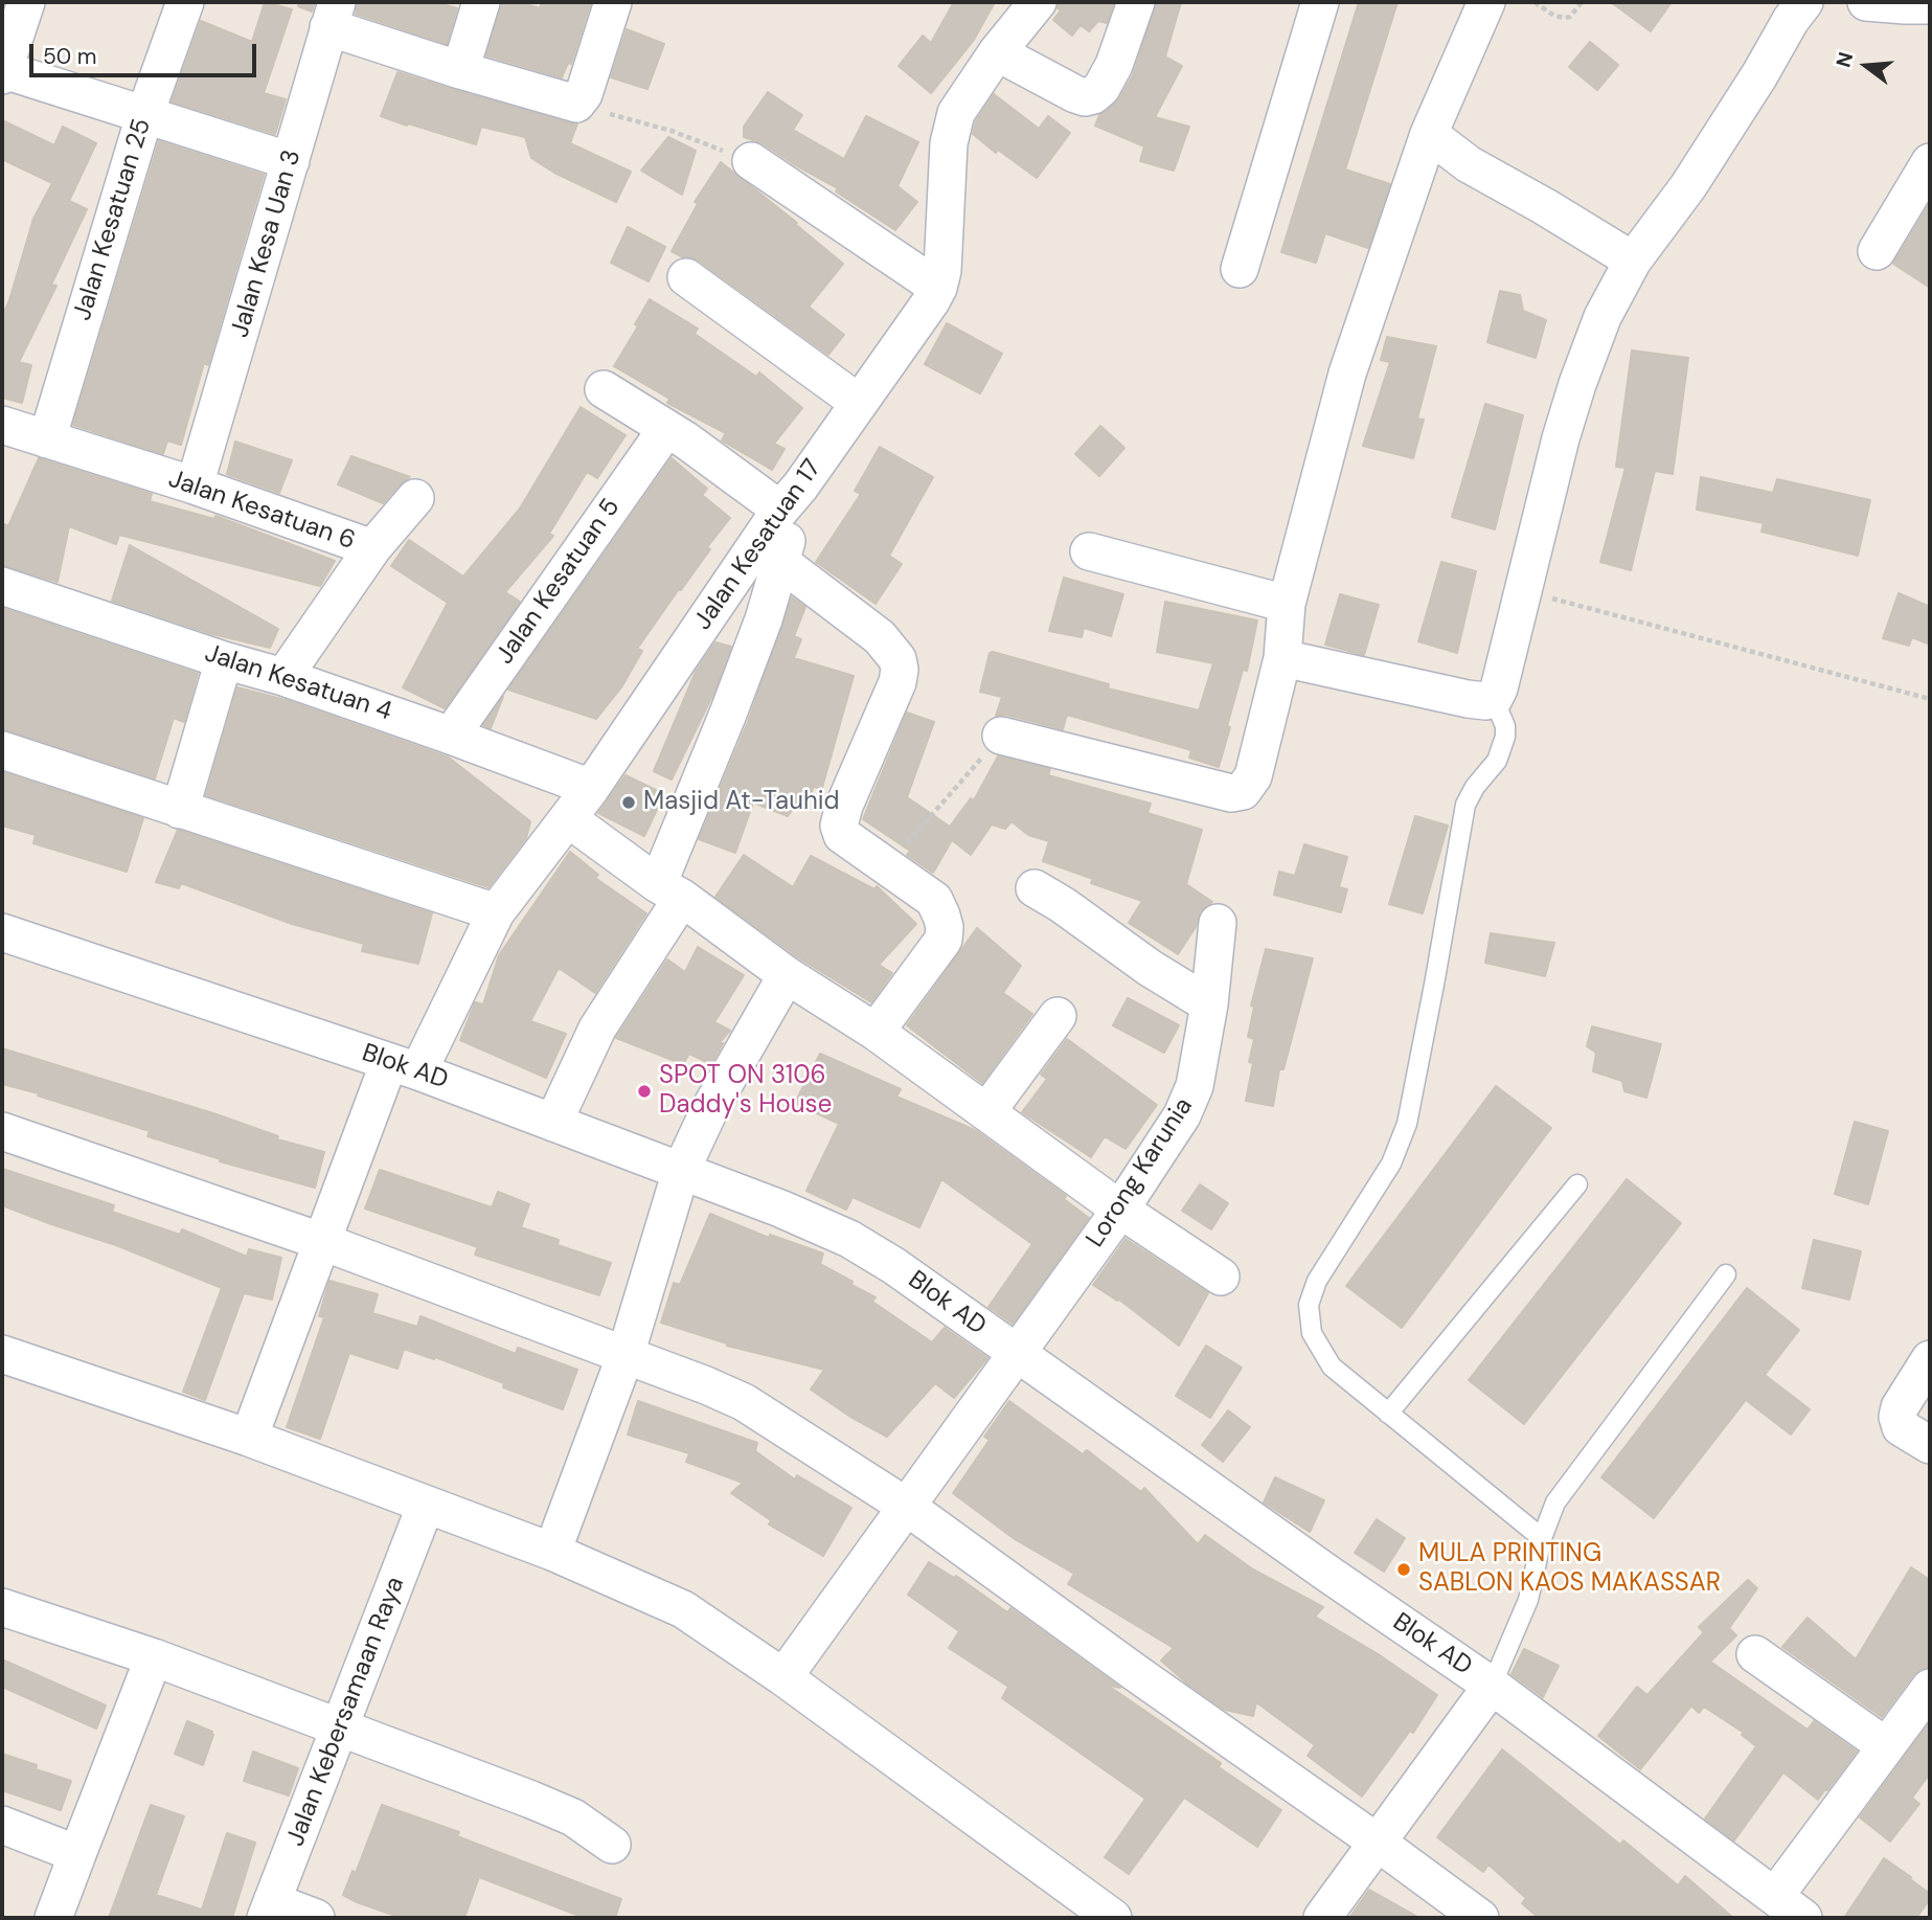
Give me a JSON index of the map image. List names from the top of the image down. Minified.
{"streets":{"street":["Jalan Kesatuan 25","Jalan Kesa Uan 3","Jalan Kesatuan 6","Jalan Kesatuan 17","Jalan Kesatuan 5","Jalan Kesatuan 4","Blok AD","Lorong Karunia","Jalan Kebersamaan Raya"]},"crossings":[["Jalan Kesatuan 25","Jalan Kesatuan 6"],["Jalan Kesa Uan 3","Jalan Kesatuan 6"],["Jalan Kesatuan 6","Jalan Kesatuan 4"],["Jalan Kesatuan 17","Jalan Kesatuan 4"],["Jalan Kesatuan 17","Blok AD"],["Jalan Kesatuan 5","Jalan Kesatuan 4"],["Blok AD","Lorong Karunia"]],"places":["Masjid At-Tauhid","SPOT ON 3106 Daddy's House","MULA PRINTING SABLON KAOS MAKASSAR"],"scale_bar":"50 m","north":"left"}
